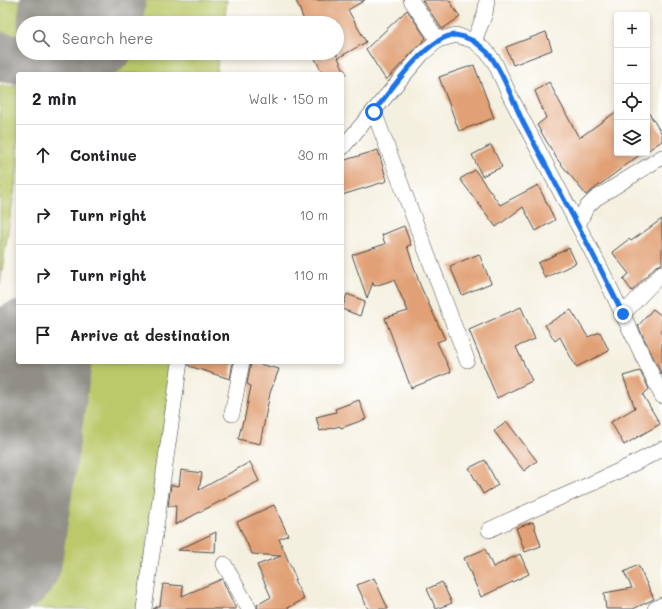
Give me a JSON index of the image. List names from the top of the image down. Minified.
{"page":{"map_buttons":["+","−"],"search":"Search here","heading":["2 min","Walk · 150 m"],"list":[["Continue","30 m"],["Turn right","10 m"],["Turn right","110 m"],"Arrive at destination"]}}
